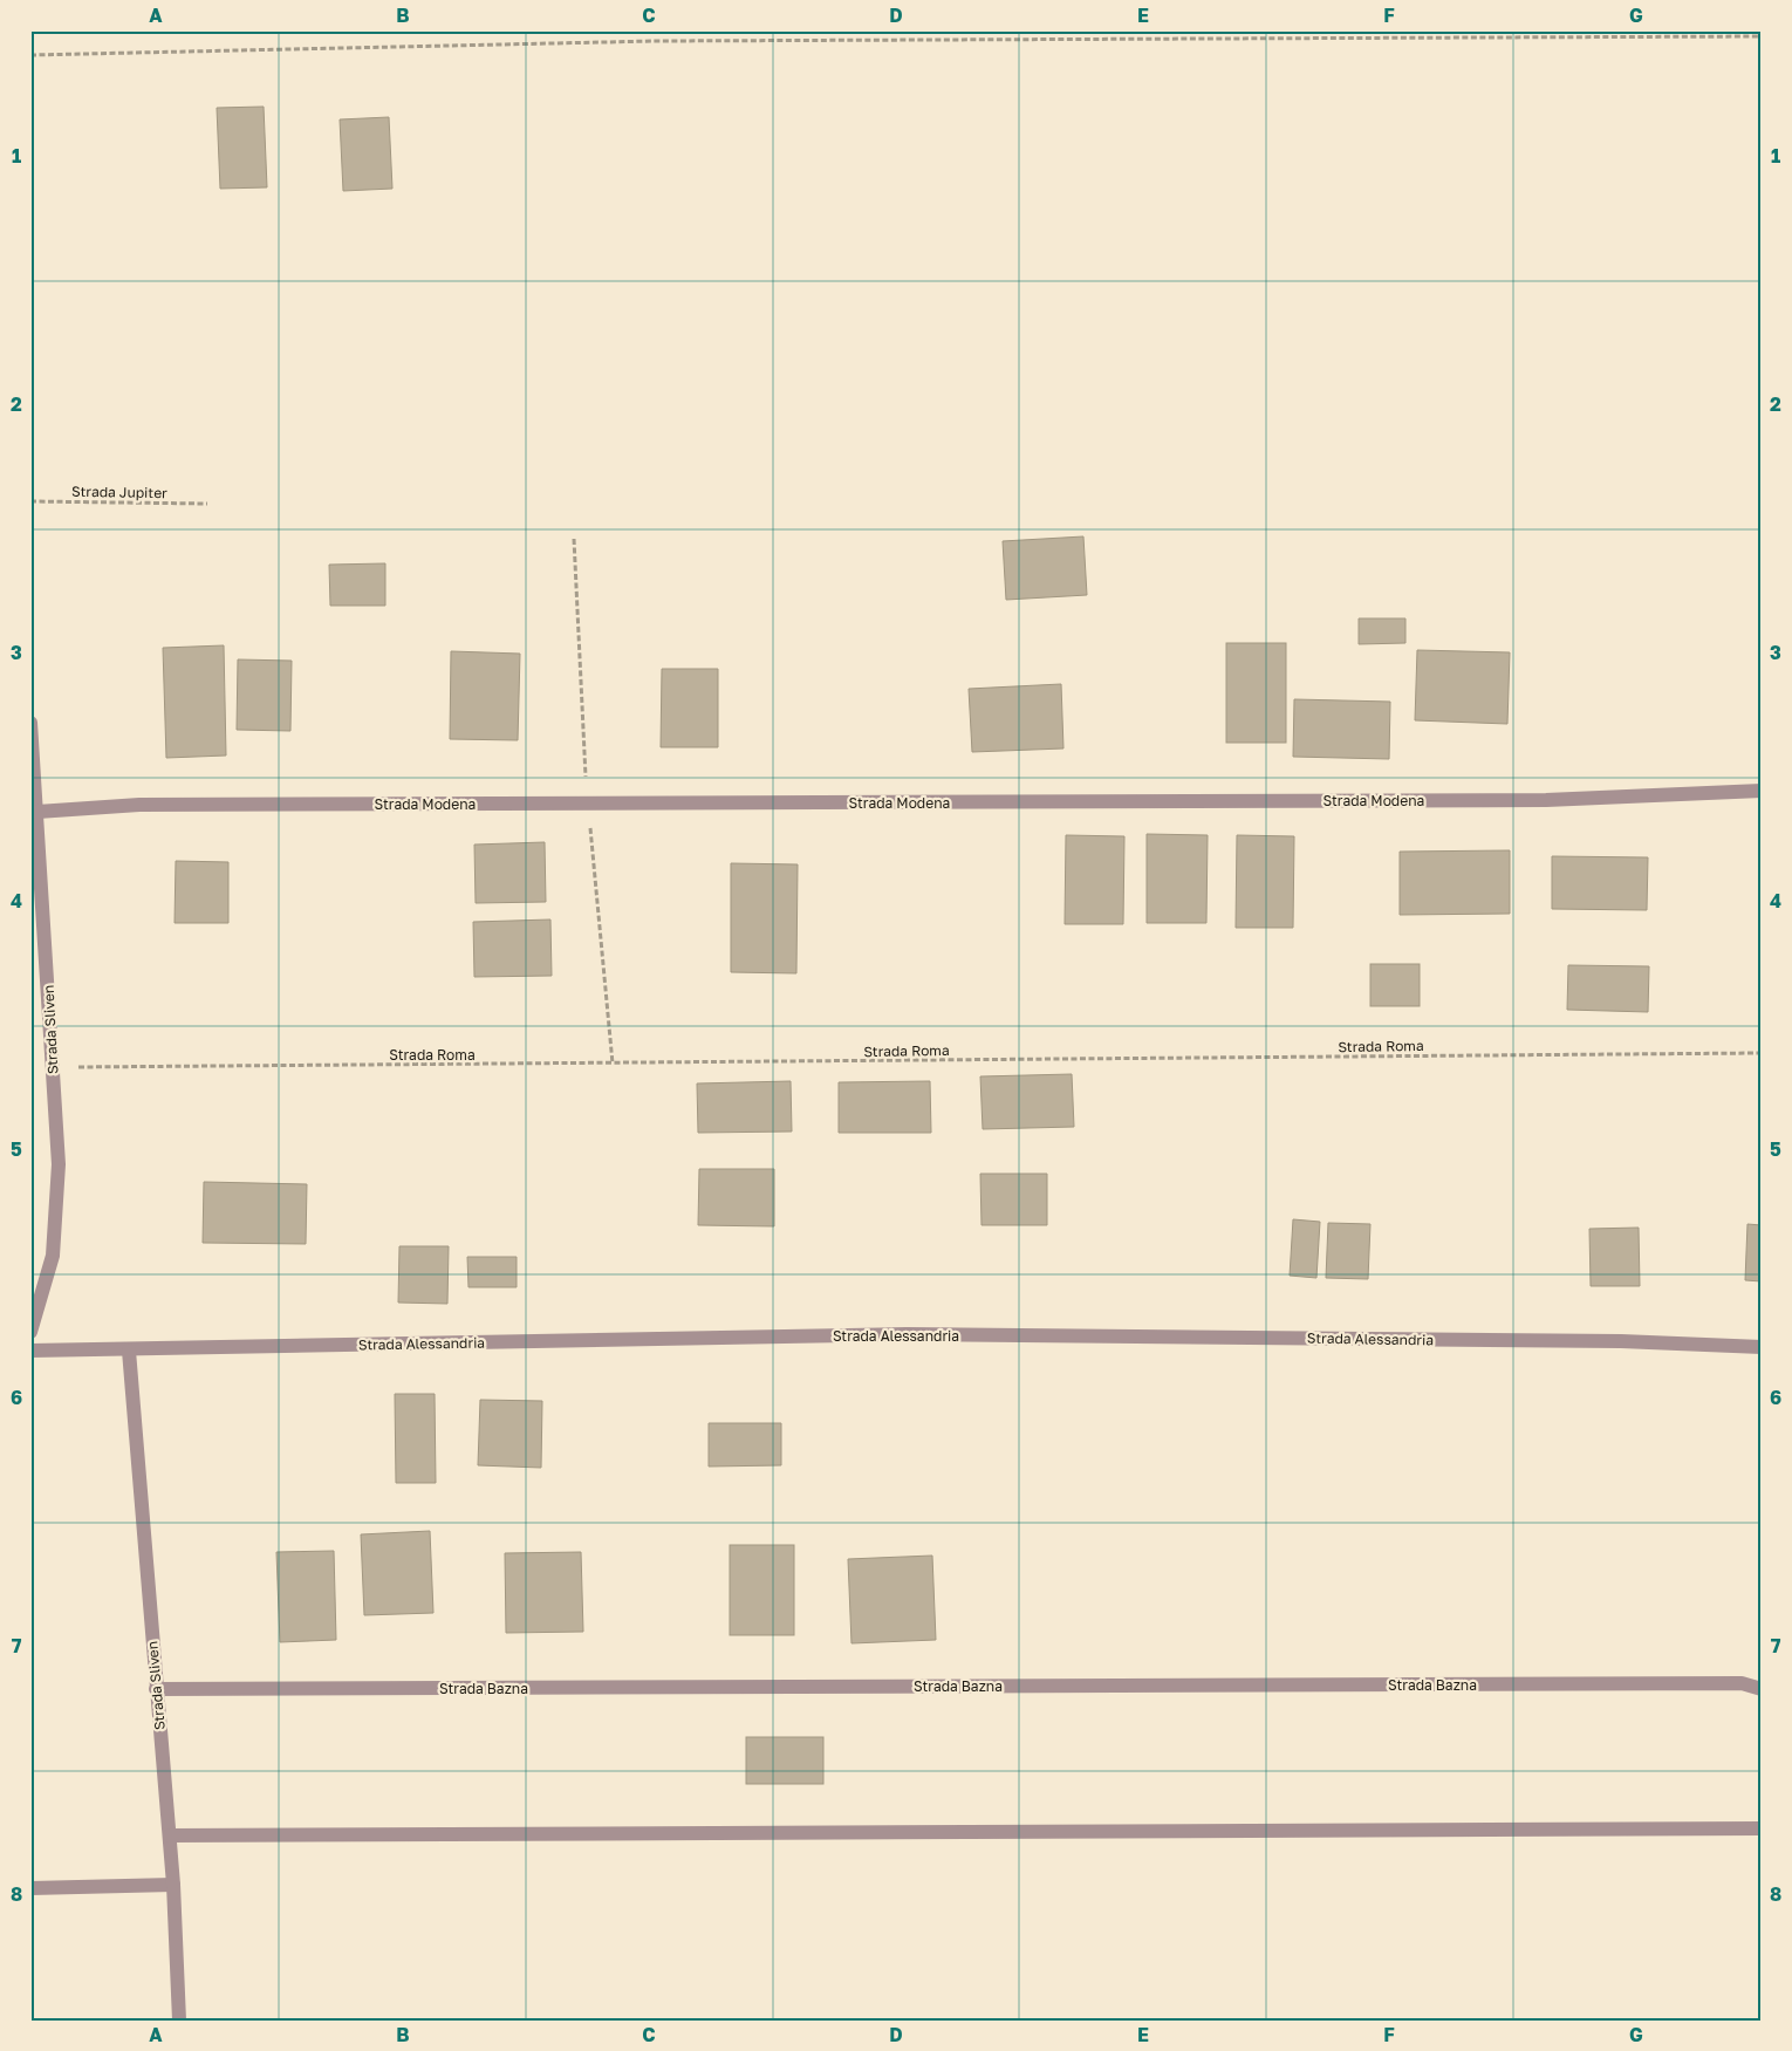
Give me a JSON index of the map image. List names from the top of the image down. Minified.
{"streets":{"street":["Strada Modena","Strada Sliven","Strada Alessandria","Strada Bazna"],"path":["Strada Jupiter","Strada Roma"]},"crossings":[["Strada Modena","Strada Sliven"],["Strada Sliven","Strada Roma"],["Strada Sliven","Strada Alessandria"],["Strada Sliven","Strada Bazna"]],"grid":{"columns":["A","B","C","D","E","F","G"],"rows":["1","2","3","4","5","6","7","8"]}}
